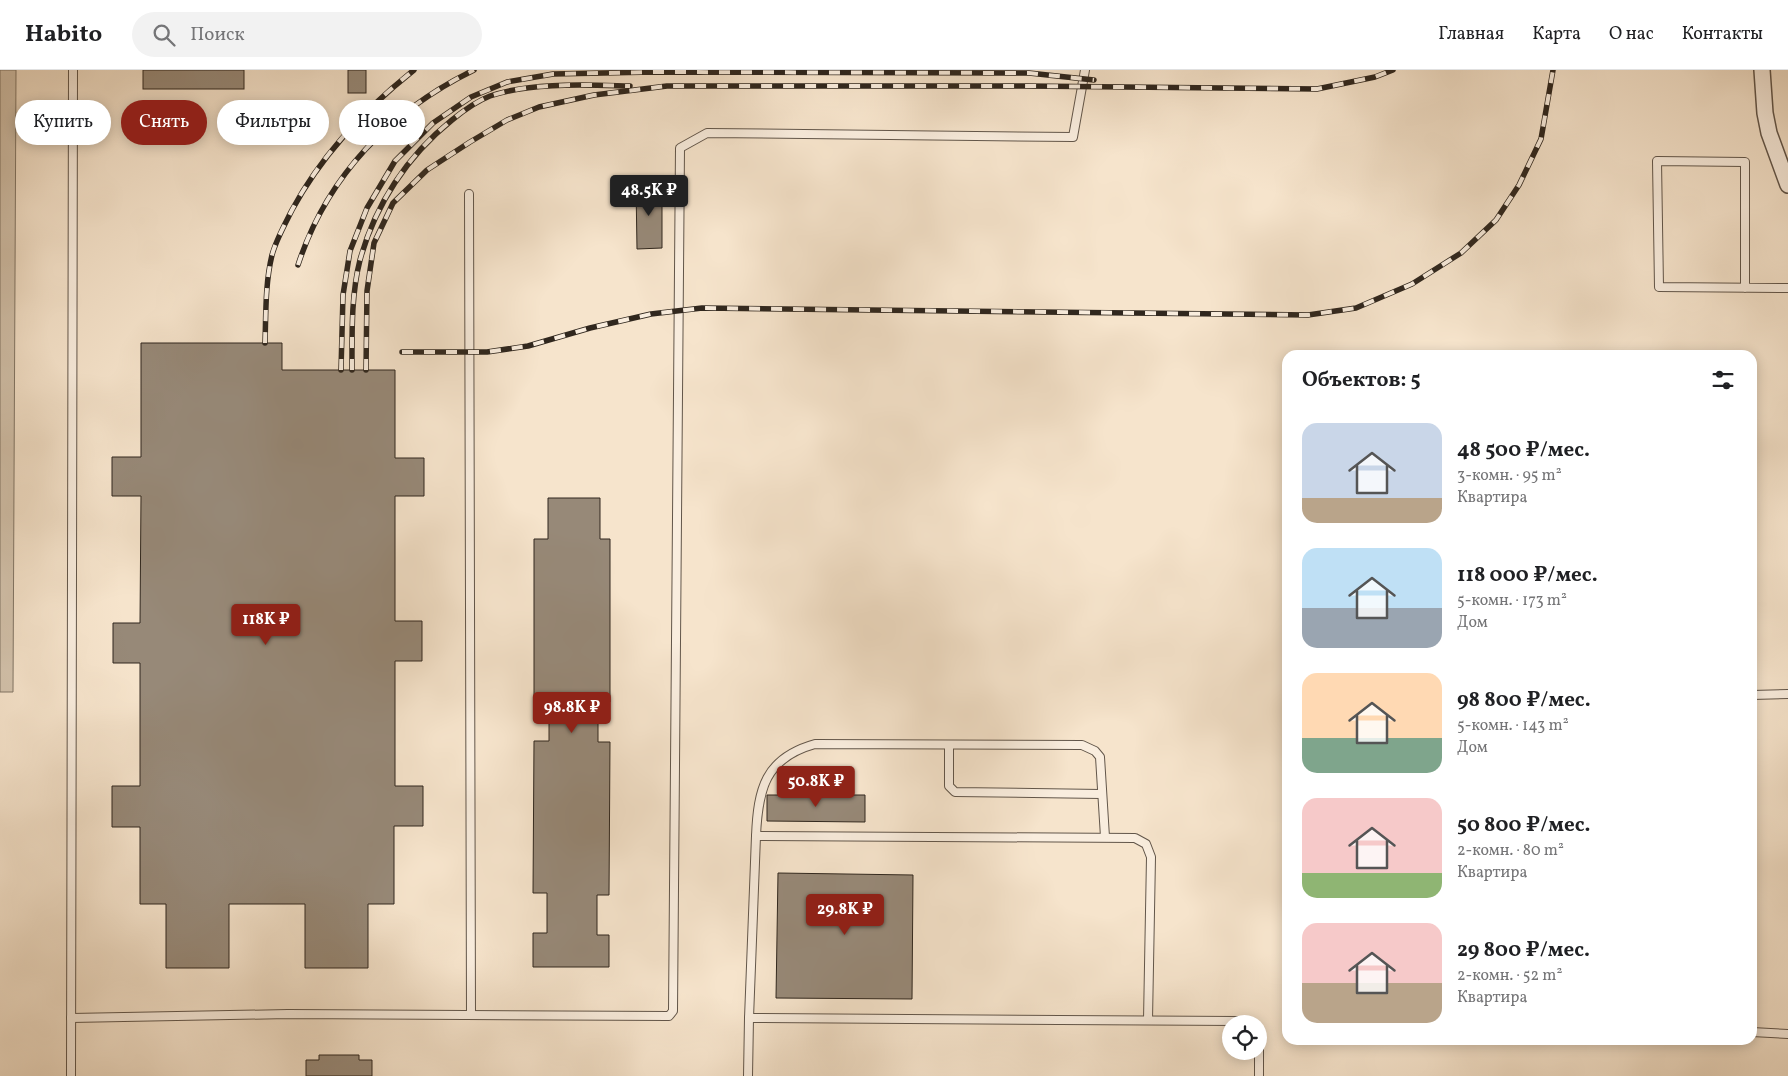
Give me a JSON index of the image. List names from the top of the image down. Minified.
{"page":{"header":"Habito","search":"Поиск","nav":["Главная","Карта","О нас","Контакты"],"chip":["Купить","Снять","Фильтры","Новое"],"price":["48.5K ₽","118K ₽","98.8K ₽","50.8K ₽","29.8K ₽"],"heading":"Объектов: 5","list":[{"name":"48 500 ₽/мес.","note":"3-комн. · 95 m² · Квартира"},{"name":"118 000 ₽/мес.","note":"5-комн. · 173 m² · Дом"},{"name":"98 800 ₽/мес.","note":"5-комн. · 143 m² · Дом"},{"name":"50 800 ₽/мес.","note":"2-комн. · 80 m² · Квартира"},{"name":"29 800 ₽/мес.","note":"2-комн. · 52 m² · Квартира"}]}}
